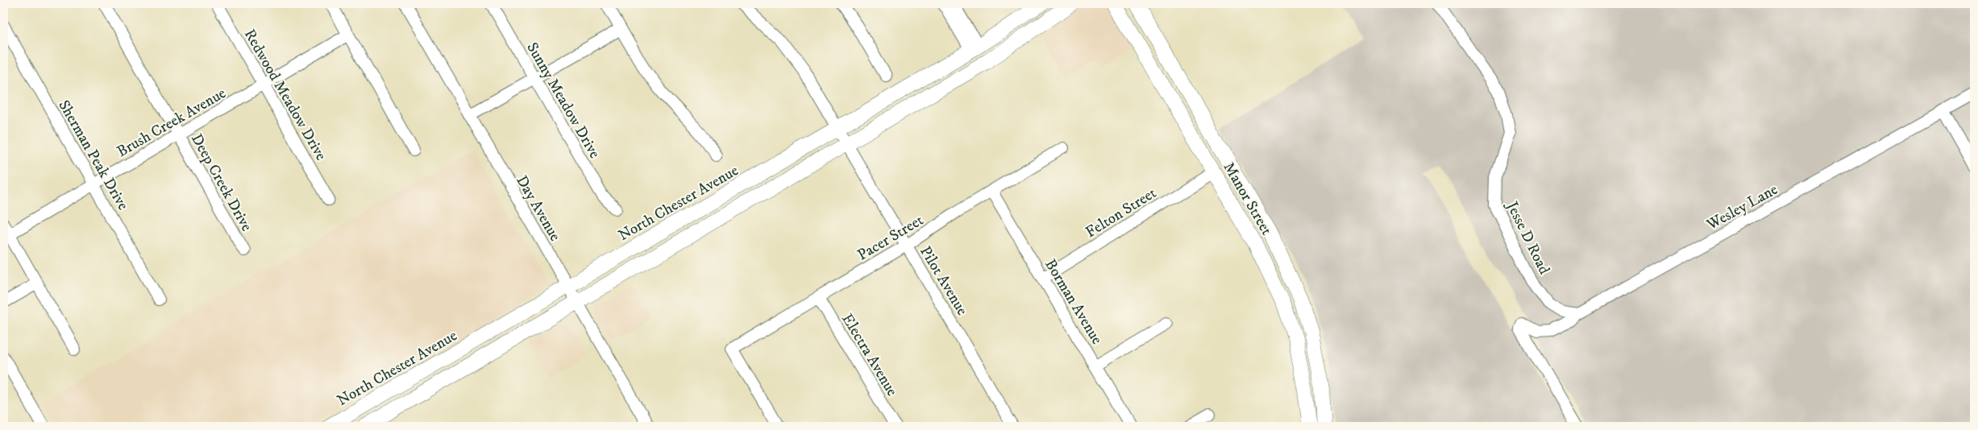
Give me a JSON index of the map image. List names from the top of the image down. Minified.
{"streets":{"main road":["Manor Street","North Chester Avenue"],"street":["Redwood Meadow Drive","Sunny Meadow Drive","Brush Creek Avenue","Sherman Peak Drive","Deep Creek Drive","Wesley Lane","Day Avenue","Felton Street","Pacer Street","Jesse D Road","Pilot Avenue","Borman Avenue","Electra Avenue"]},"crossings":[["Redwood Meadow Drive","Brush Creek Avenue"],["Brush Creek Avenue","Sherman Peak Drive"],["Brush Creek Avenue","Deep Creek Drive"],["Manor Street","Felton Street"],["North Chester Avenue","Day Avenue"],["North Chester Avenue","Pilot Avenue"],["Wesley Lane","Jesse D Road"],["Felton Street","Borman Avenue"],["Pacer Street","Pilot Avenue"],["Pacer Street","Borman Avenue"],["Pacer Street","Electra Avenue"]]}
